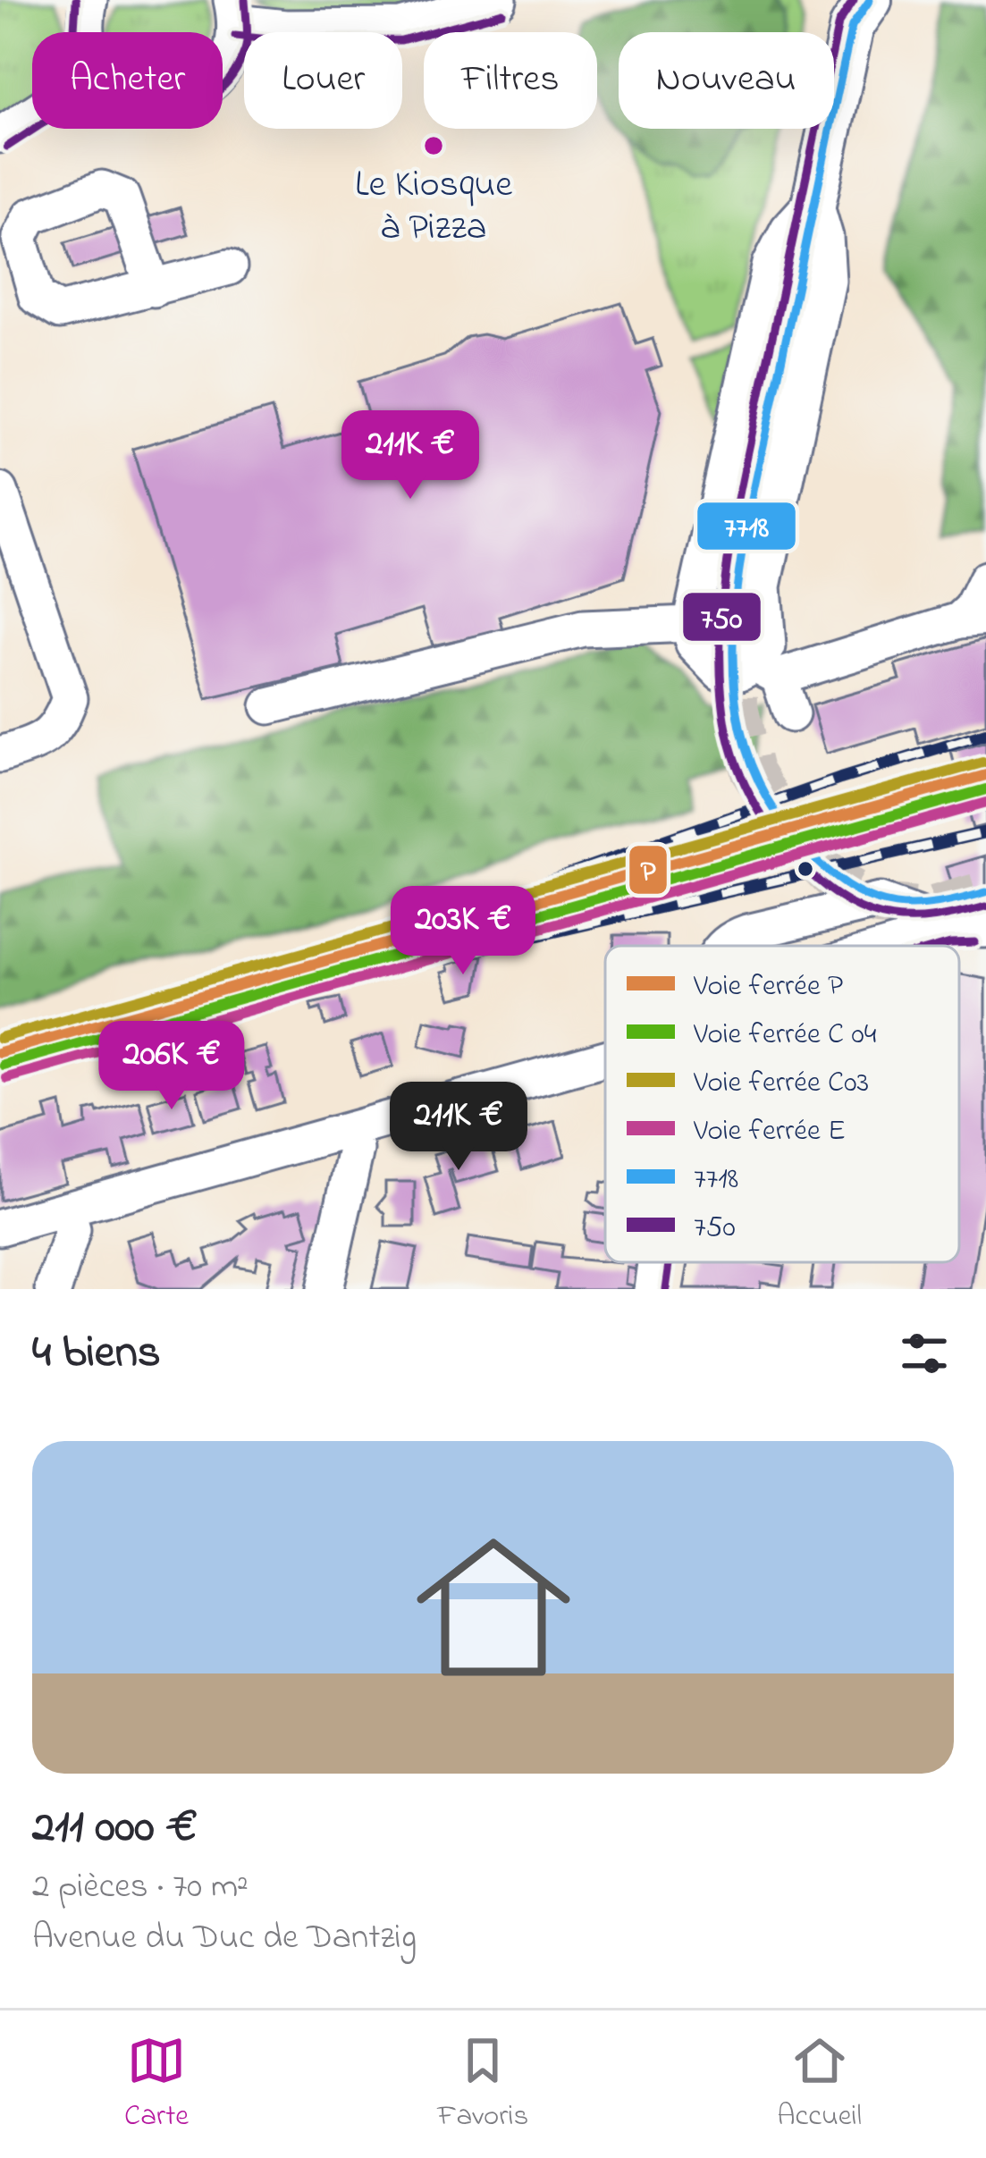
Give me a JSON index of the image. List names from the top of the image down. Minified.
{"places":["Le Kiosque à Pizza"],"lines":["transit line 7718","transit line 750","rail line C03","rail line P","rail line E"],"legend":["Voie ferrée P","Voie ferrée C 04","Voie ferrée C03","Voie ferrée E","7718","750"],"page":{"chip":["Acheter","Louer","Filtres","Nouveau"],"price":["211K €","203K €","206K €","211K €"],"heading":"4 biens","list":[{"name":"211 000 €","note":"2 pièces · 70 m² · Avenue du Duc de Dantzig"}],"tabs":["Carte","Favoris","Accueil"]}}
